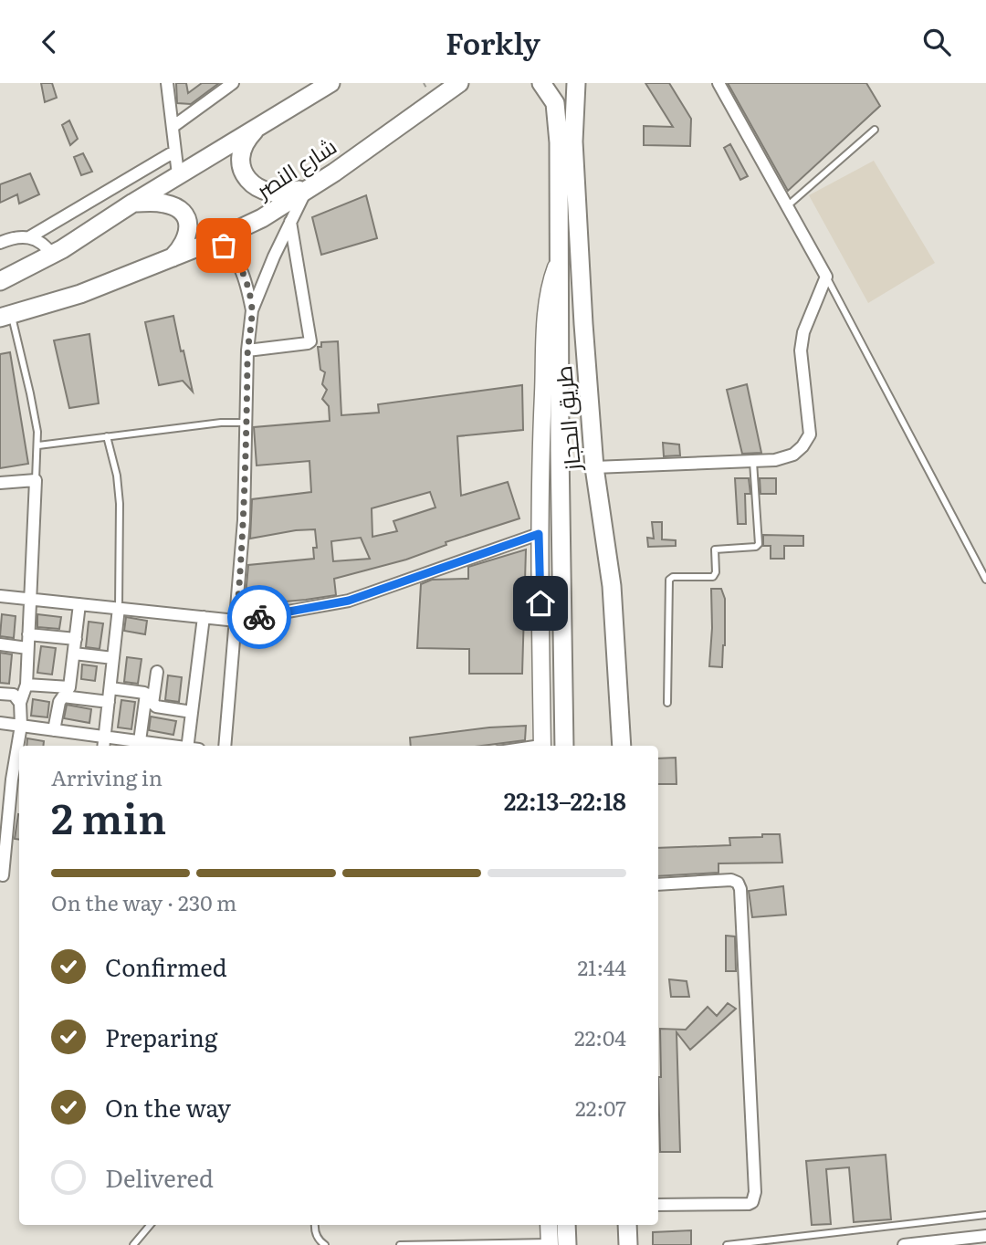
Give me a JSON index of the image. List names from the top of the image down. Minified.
{"streets":{"main road":["شارع النصر","طريق الحجاز"]},"page":{"header":"Forkly","heading":["2 min","Arriving in","22:13–22:18"],"bar":"On the way · 230 m","list":[["Confirmed","21:44"],["Preparing","22:04"],["On the way","22:07"],"Delivered"]}}
